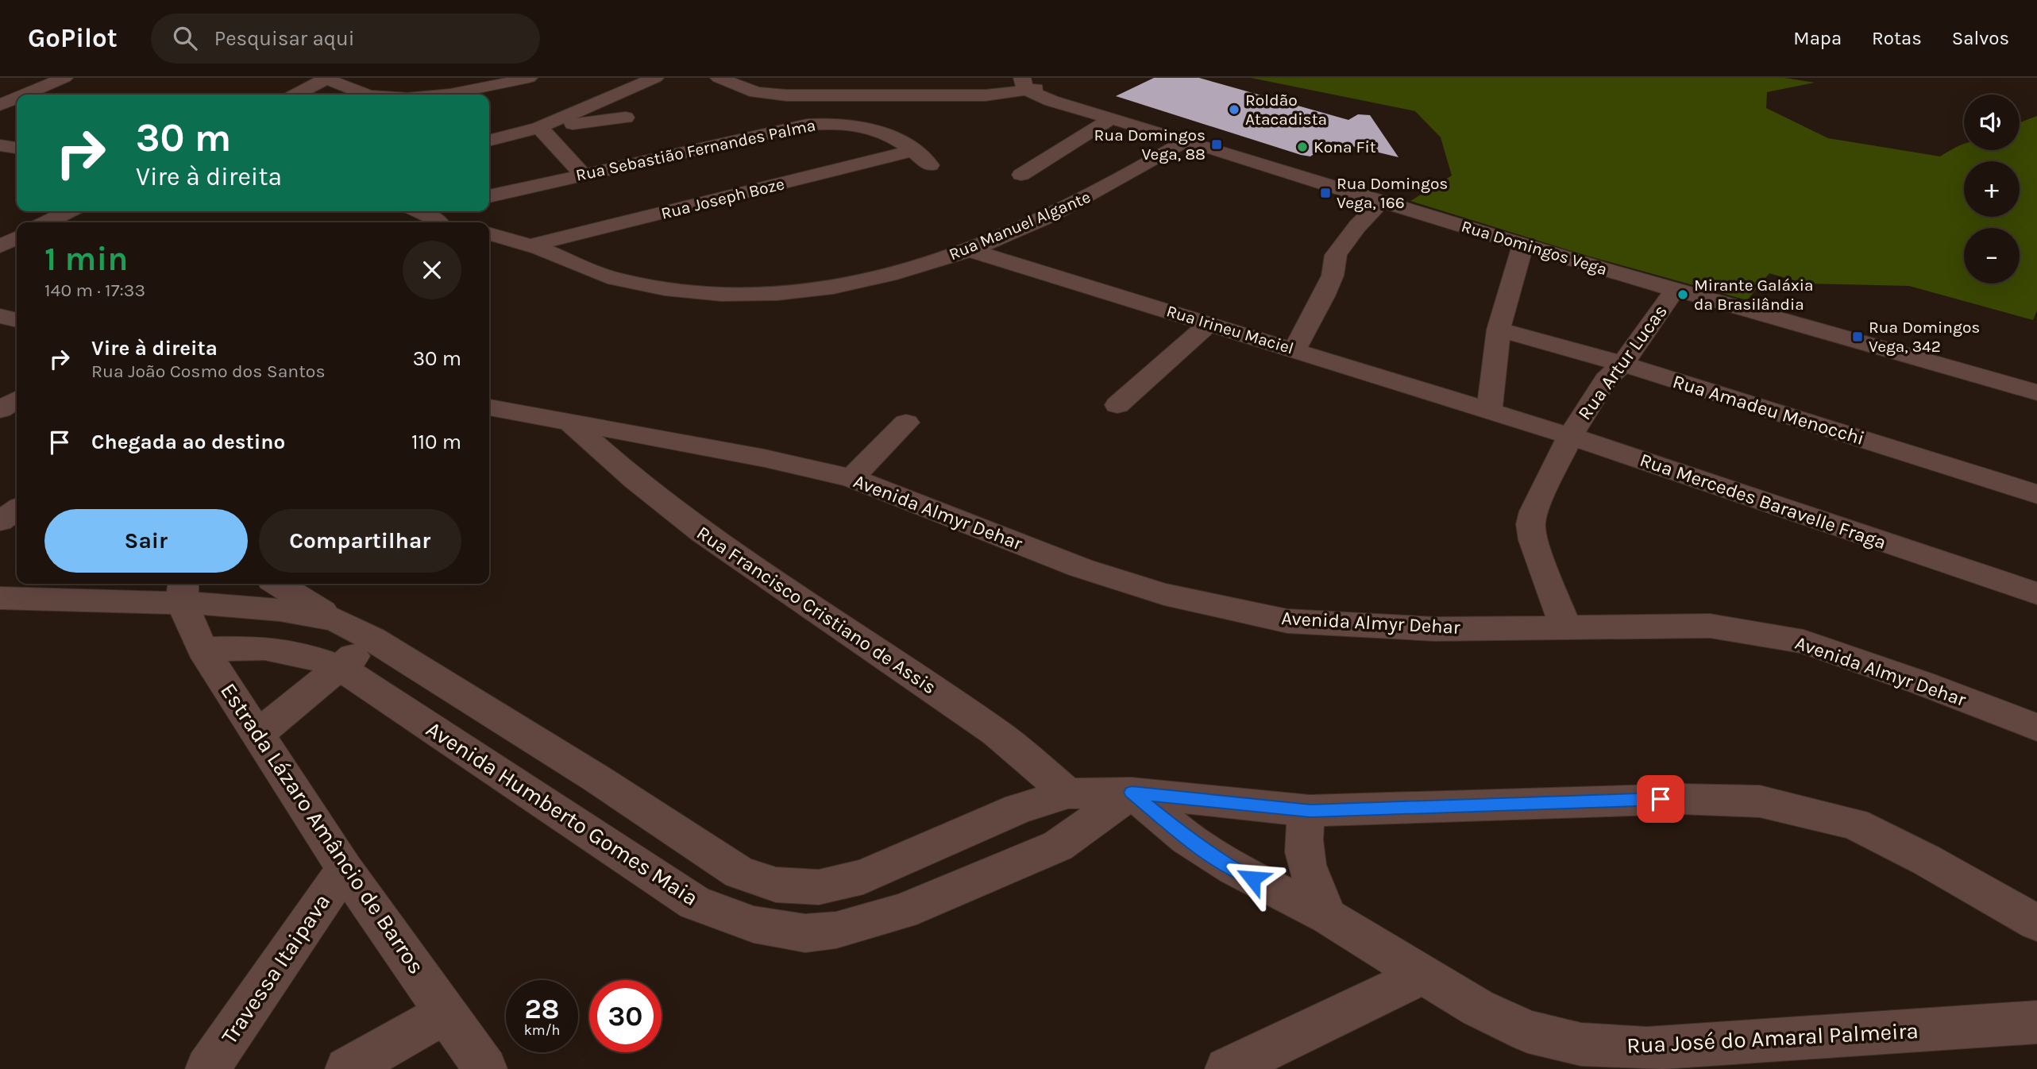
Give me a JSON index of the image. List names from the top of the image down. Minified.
{"streets":{"street":["Rua Sebastião Fernandes Palma","Rua Joseph Boze","Rua Manuel Algante","Rua Domingos Vega","Rua Irineu Maciel","Rua Artur Lucas","Rua Amadeu Menocchi","Rua Mercedes Baravelle Fraga","Avenida Almyr Dehar","Rua Francisco Cristiano de Assis","Avenida Humberto Gomes Maia","Estrada Lázaro Amâncio de Barros","Travessa Itaipava","Rua José do Amaral Palmeira"]},"crossings":[["Rua Sebastião Fernandes Palma","Rua Joseph Boze"],["Rua Joseph Boze","Rua Manuel Algante"],["Rua Manuel Algante","Rua Domingos Vega"],["Rua Manuel Algante","Rua Irineu Maciel"],["Rua Domingos Vega","Rua Artur Lucas"],["Rua Irineu Maciel","Rua Mercedes Baravelle Fraga"],["Rua Artur Lucas","Rua Amadeu Menocchi"],["Rua Artur Lucas","Rua Mercedes Baravelle Fraga"],["Rua Artur Lucas","Avenida Almyr Dehar"],["Avenida Almyr Dehar","Rua Francisco Cristiano de Assis"],["Avenida Humberto Gomes Maia","Estrada Lázaro Amâncio de Barros"],["Estrada Lázaro Amâncio de Barros","Travessa Itaipava"]],"places":{"other":["Roldão Atacadista","Kona Fit","Mirante Galáxia da Brasilândia"],"transit":["Rua Domingos Vega, 88","Rua Domingos Vega, 166","Rua Domingos Vega, 342"]},"page":{"header":"GoPilot","search":"Pesquisar aqui","nav":["Mapa","Rotas","Salvos"],"map_buttons":["+","−"],"turn":["30 m","Vire à direita"],"heading":["1 min","140 m · 17:33"],"list":[{"name":"Vire à direita","note":"Rua João Cosmo dos Santos","value":"30 m"},{"name":"Chegada ao destino","value":"110 m"}],"buttons":["Sair","Compartilhar"],"speed":"28 km/h","limit":"30"}}
